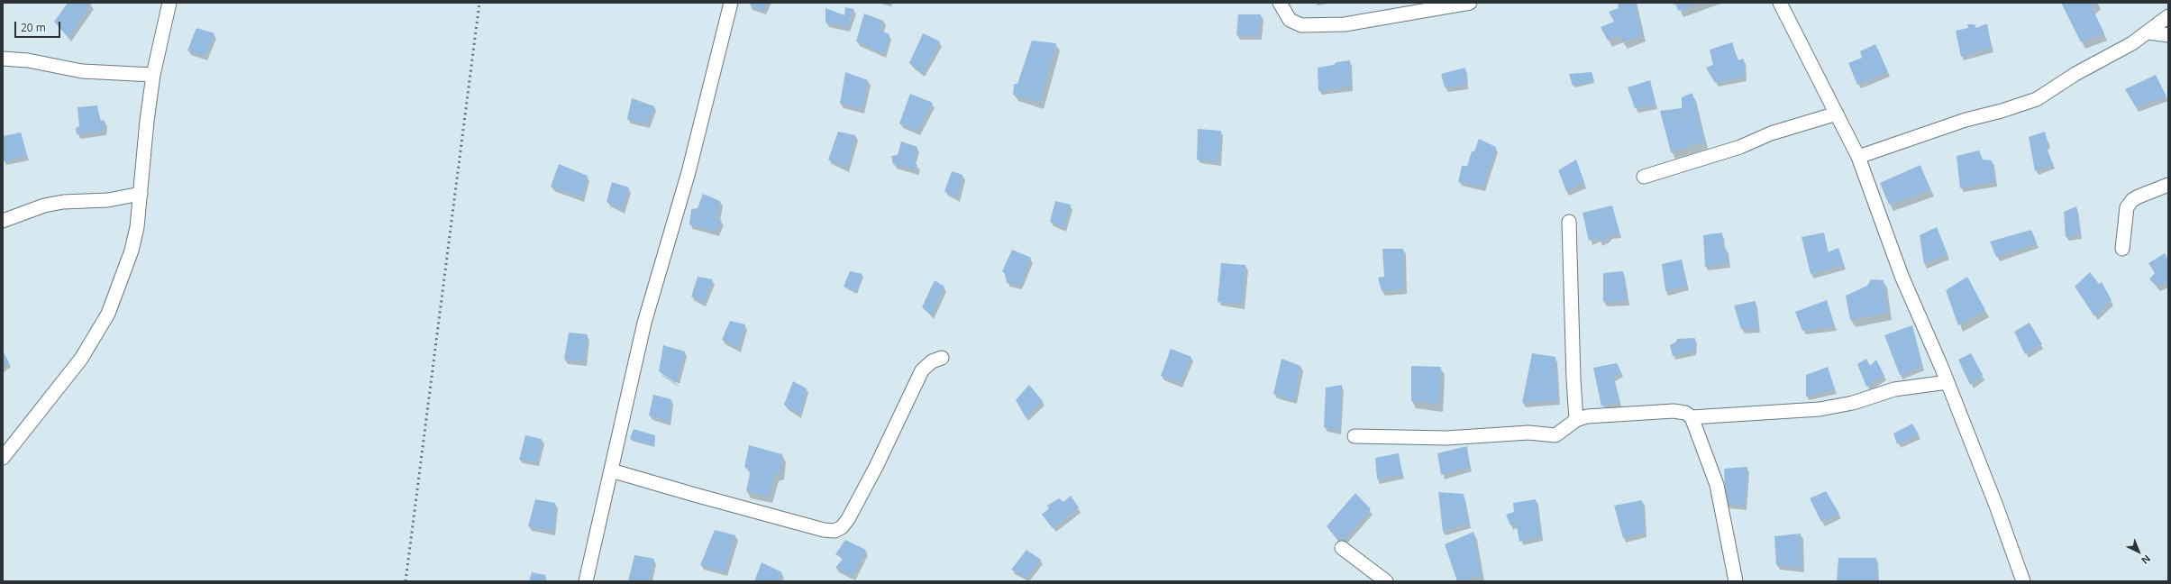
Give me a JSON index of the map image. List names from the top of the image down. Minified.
{"scale_bar":"20 m","north":"bottom right"}
